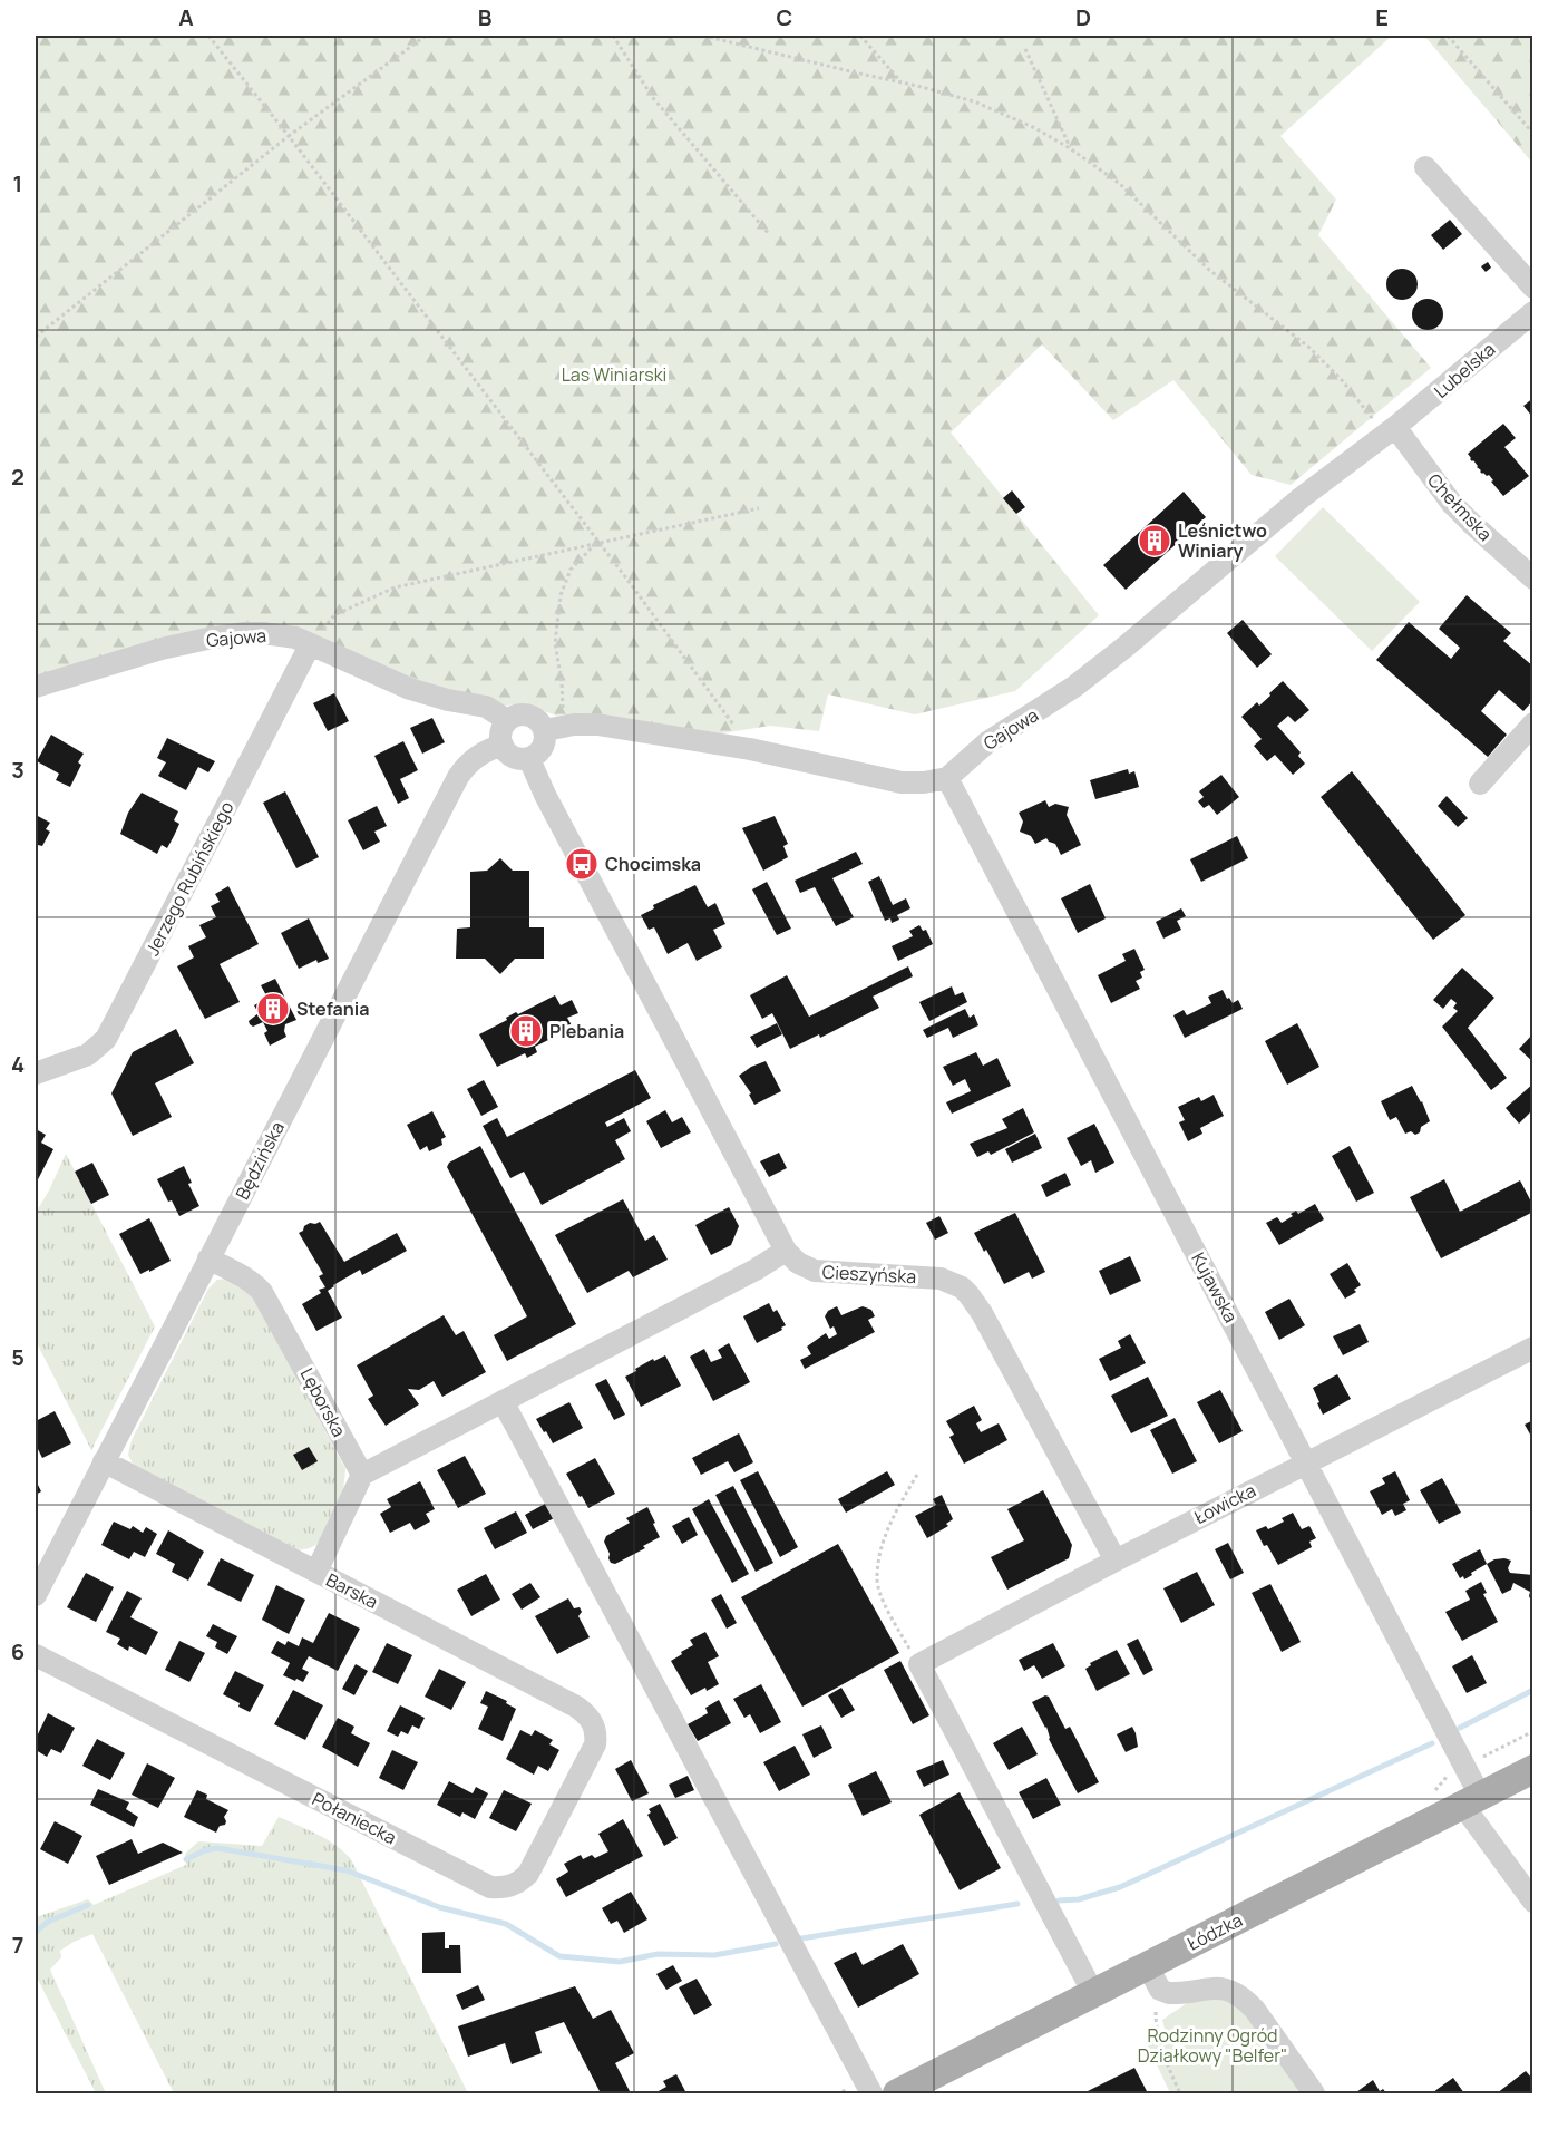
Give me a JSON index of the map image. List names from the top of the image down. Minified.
{"streets":{"main road":["Łódzka"],"street":["Lubelska","Chełmska","Gajowa","Jerzego Rubińskiego","Będzińska","Cieszyńska","Kujawska","Lęborska","Łowicka","Barska","Połaniecka"]},"crossings":[["Lubelska","Chełmska"],["Lubelska","Gajowa"],["Chełmska","Gajowa"],["Gajowa","Jerzego Rubińskiego"],["Gajowa","Będzińska"],["Gajowa","Kujawska"],["Będzińska","Lęborska"],["Będzińska","Barska"],["Cieszyńska","Łowicka"],["Kujawska","Łowicka"],["Kujawska","Łódzka"],["Barska","Połaniecka"]],"parks":["Las Winiarski","Rodzinny Ogród Działkowy \"Belfer\""],"places":{"building":["Leśnictwo Winiary","Stefania","Plebania"],"bus stop":["Chocimska"]},"grid":{"columns":["A","B","C","D","E"],"rows":["1","2","3","4","5","6","7"]}}
